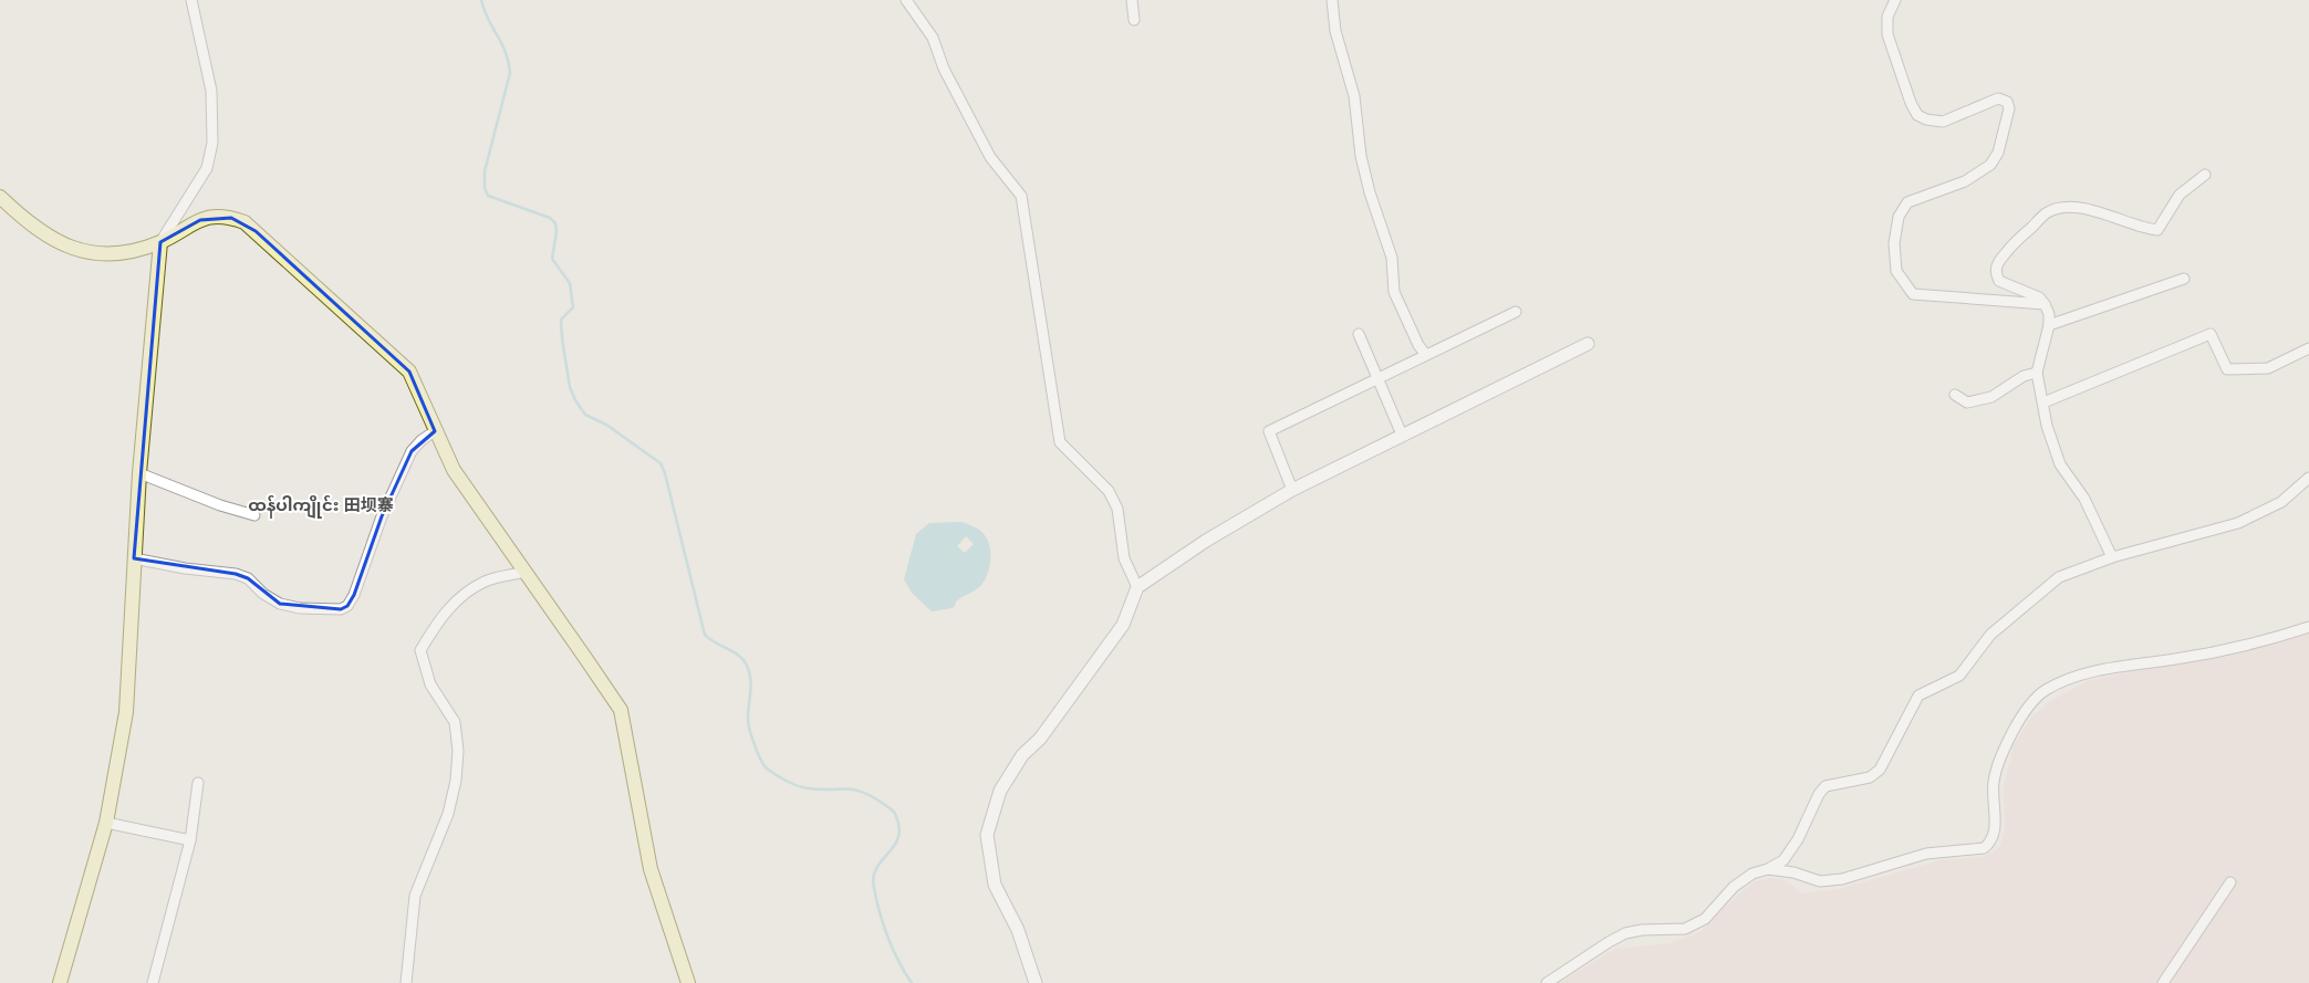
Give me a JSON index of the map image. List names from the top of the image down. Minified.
{"districts":["ထန်ပါကျိုင်း 田坝寨"]}
